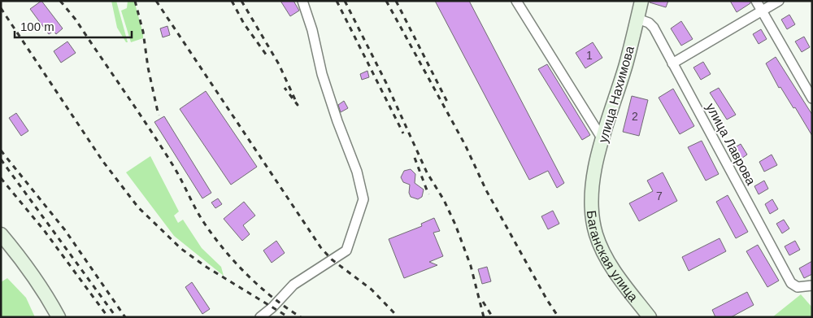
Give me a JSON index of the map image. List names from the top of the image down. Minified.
{"streets":{"street":["улица Нахимова","улица Лаврова","Баганская улица"]},"crossings":[["улица Нахимова","улица Лаврова"],["улица Нахимова","Баганская улица"]],"house_numbers":["1","2","7"],"scale_bar":"100 m"}
